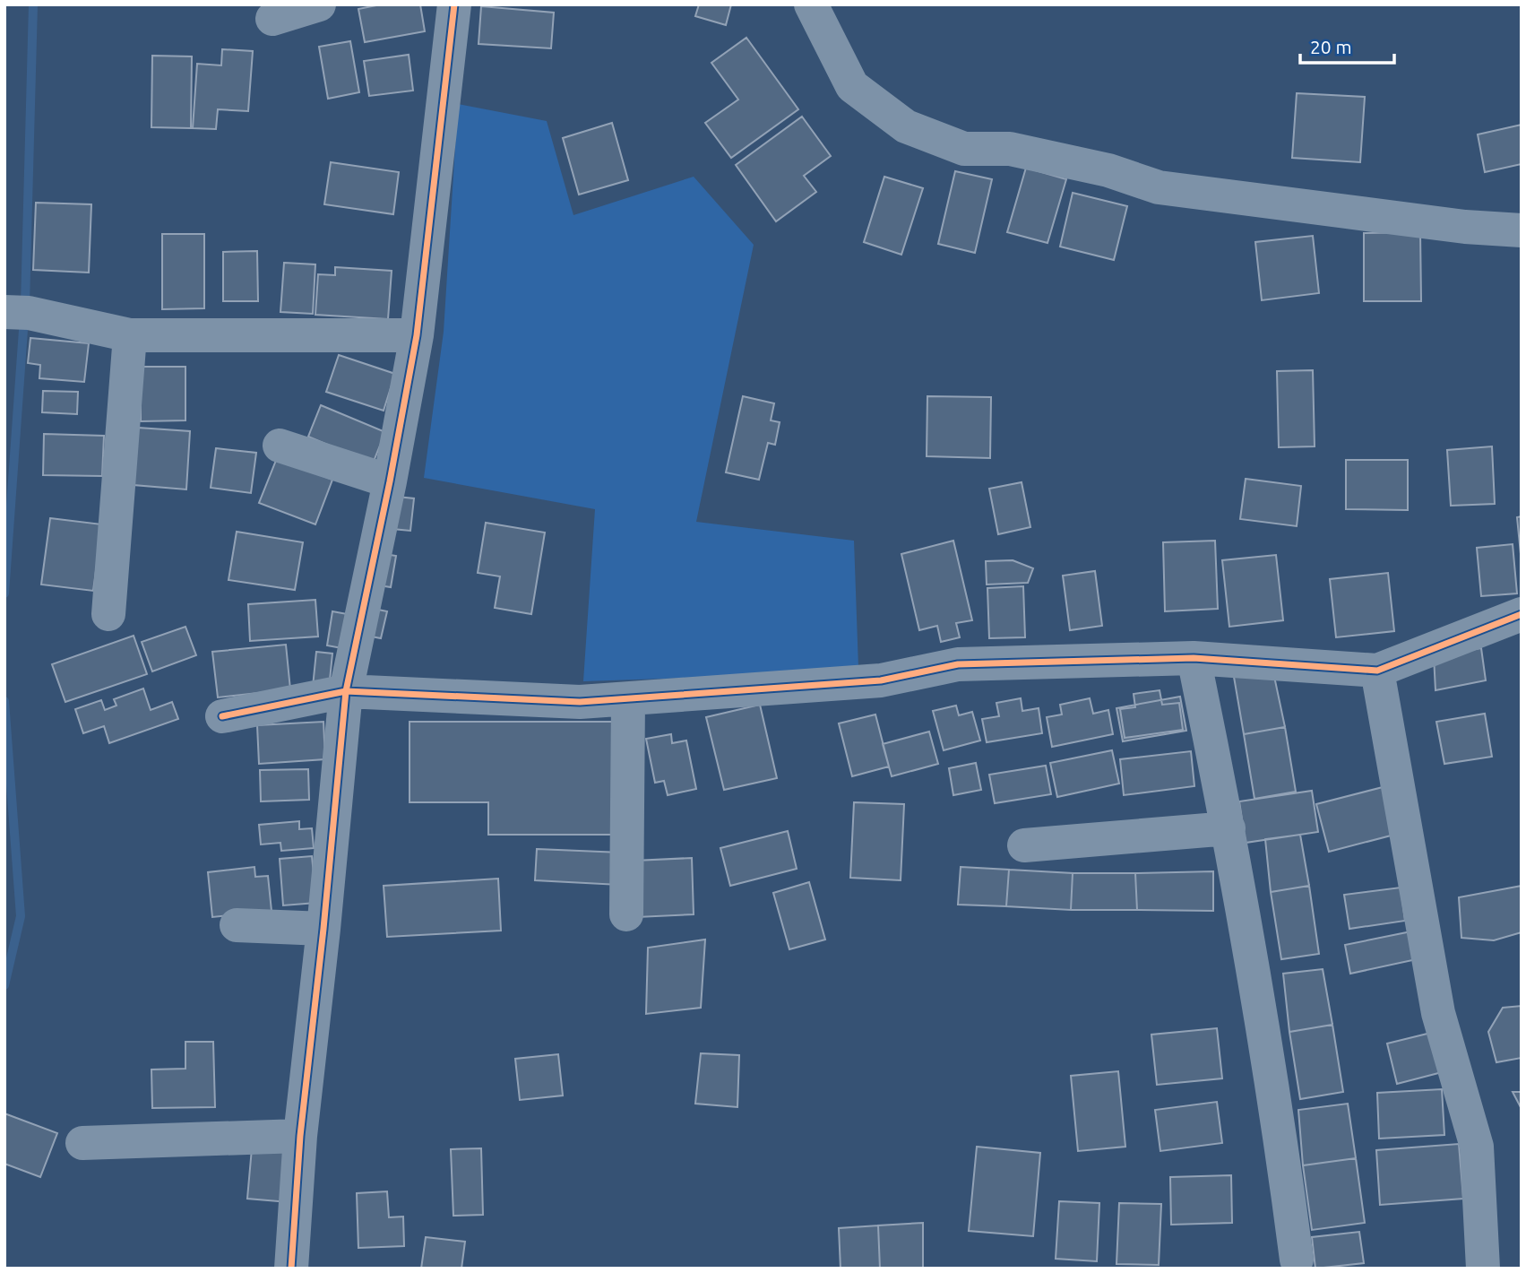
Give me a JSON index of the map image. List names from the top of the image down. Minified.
{"scale_bar":"20 m"}
